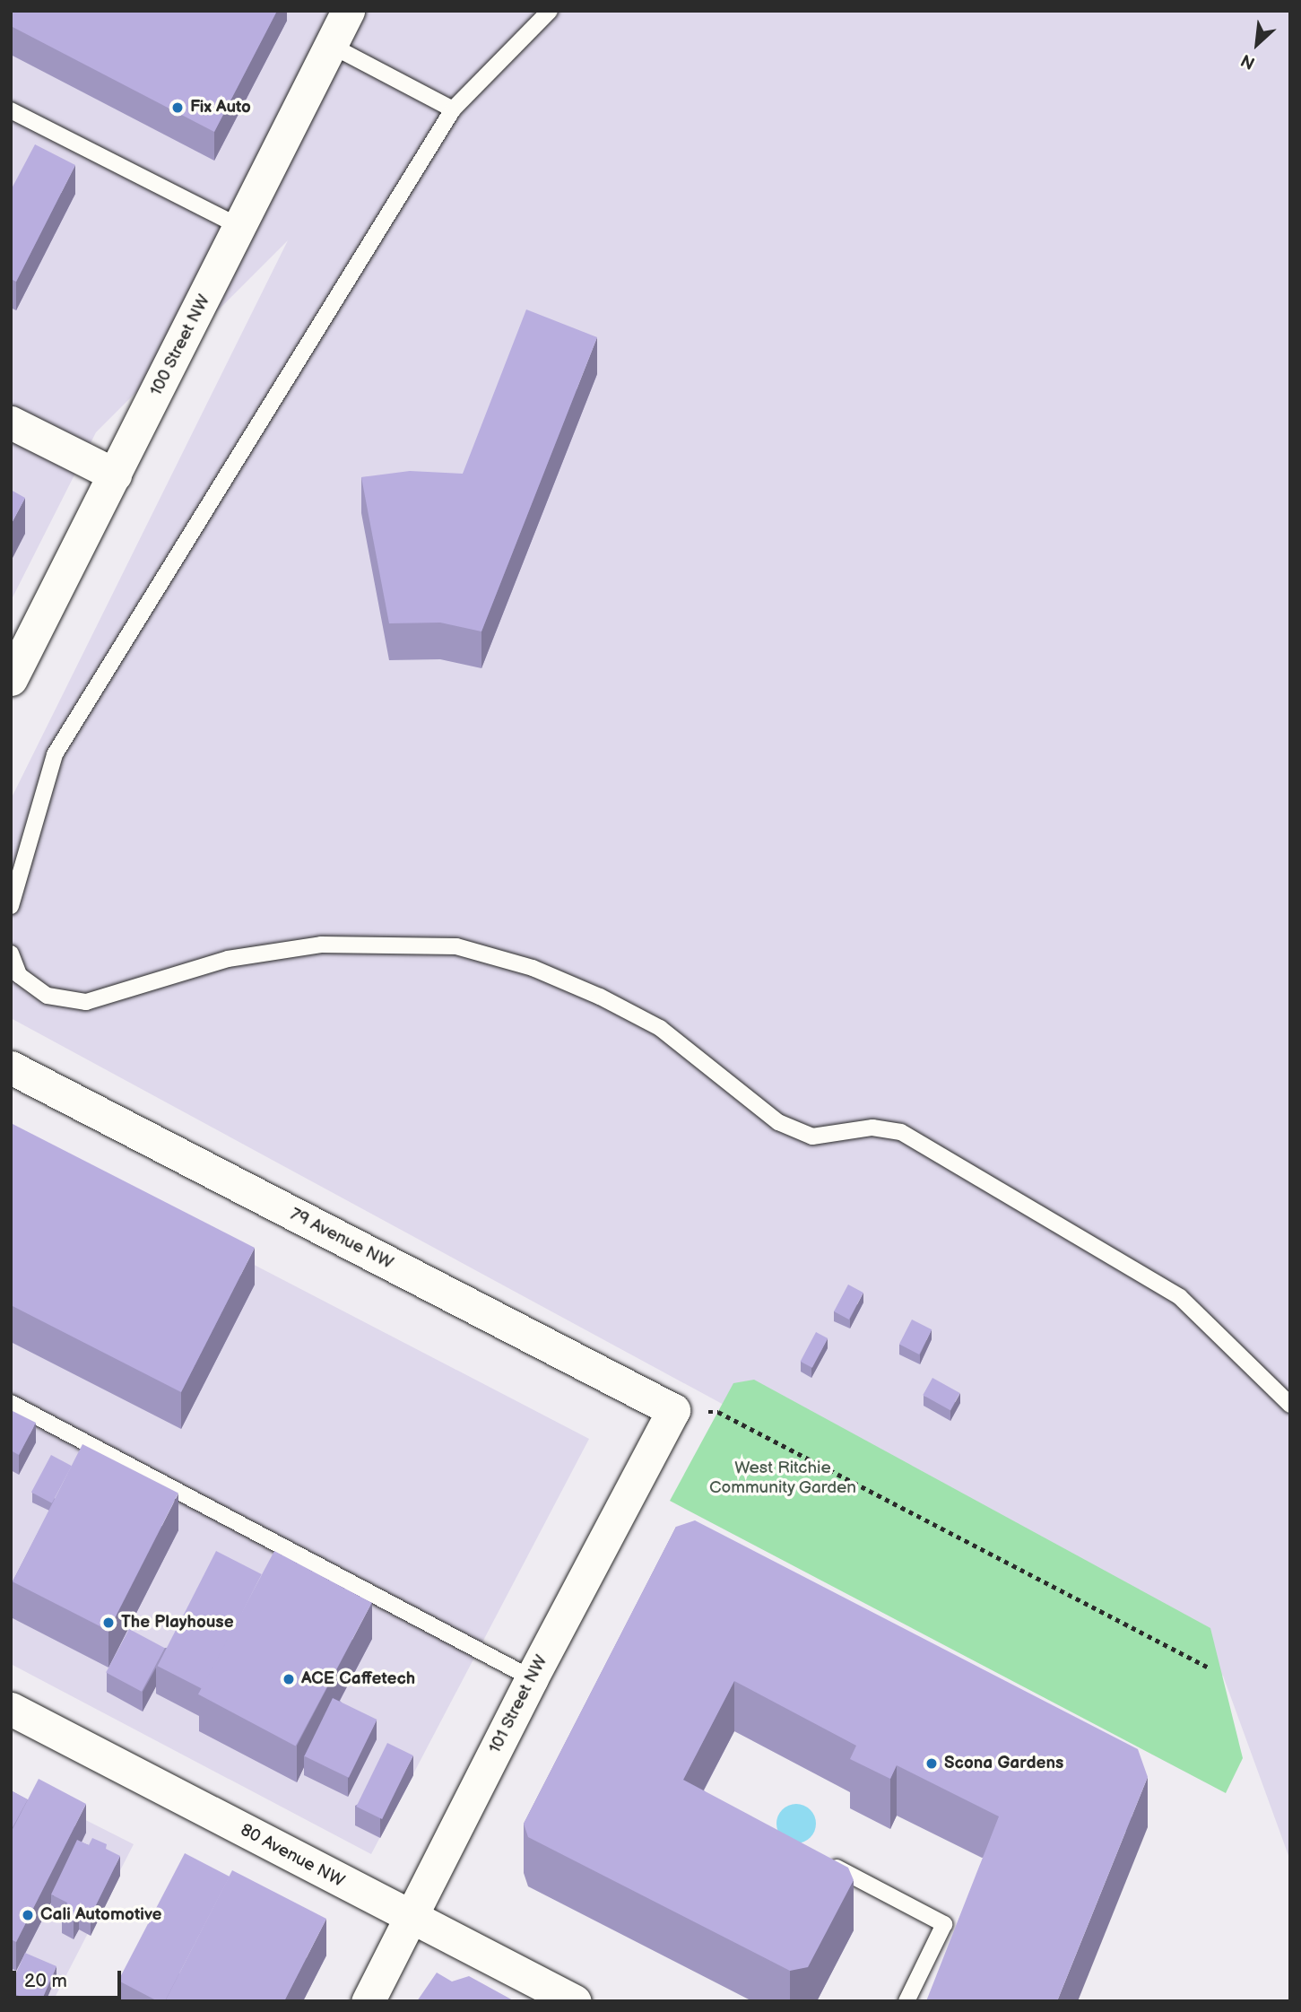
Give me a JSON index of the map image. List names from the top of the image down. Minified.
{"streets":{"street":["100 Street NW","79 Avenue NW","101 Street NW","80 Avenue NW"]},"crossings":[["79 Avenue NW","101 Street NW"],["101 Street NW","80 Avenue NW"]],"parks":["West Ritchie Community Garden"],"places":["Fix Auto","The Playhouse","ACE Caffetech","Scona Gardens","Cali Automotive"],"scale_bar":"20 m","north":"bottom left"}
